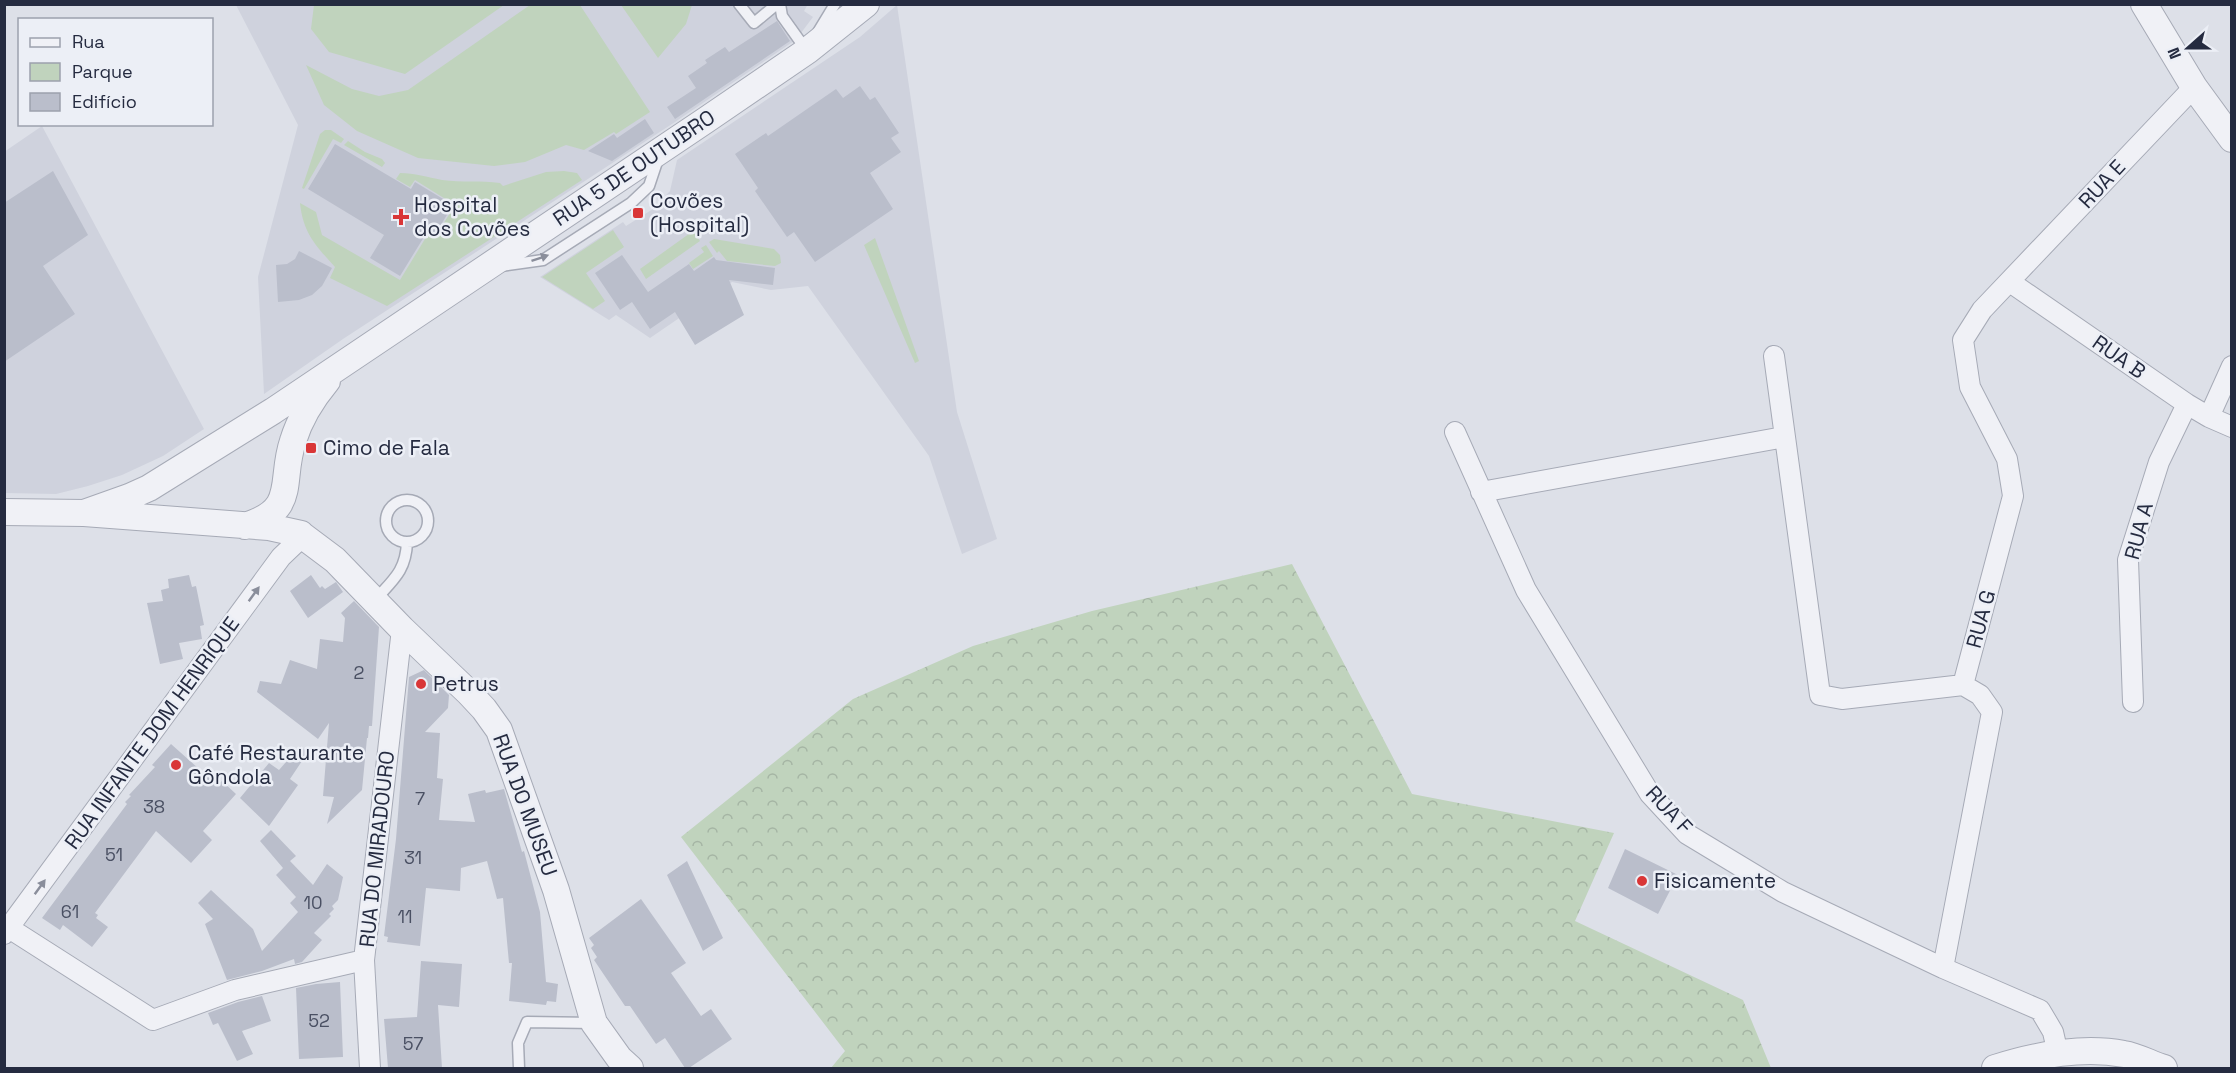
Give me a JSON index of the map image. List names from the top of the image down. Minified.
{"streets":{"street":["RUA 5 DE OUTUBRO","RUA E","RUA B","RUA A","RUA G","RUA INFANTE DOM HENRIQUE","RUA DO MUSEU","RUA F","RUA DO MIRADOURO"]},"crossings":[["RUA E","RUA B"],["RUA E","RUA G"],["RUA B","RUA A"],["RUA B","RUA G"],["RUA INFANTE DOM HENRIQUE","RUA DO MUSEU"],["RUA DO MUSEU","RUA DO MIRADOURO"]],"one_way":["RUA INFANTE DOM HENRIQUE"],"places":{"transit":["Covões (Hospital)","Cimo de Fala"],"health":["Hospital dos Covões"],"other":["Petrus","Café Restaurante Gôndola","Fisicamente"]},"house_numbers":["2","7","38","51","31","10","61","11","52","57"],"legend":["Rua","Parque","Edifício"],"north":"left"}
